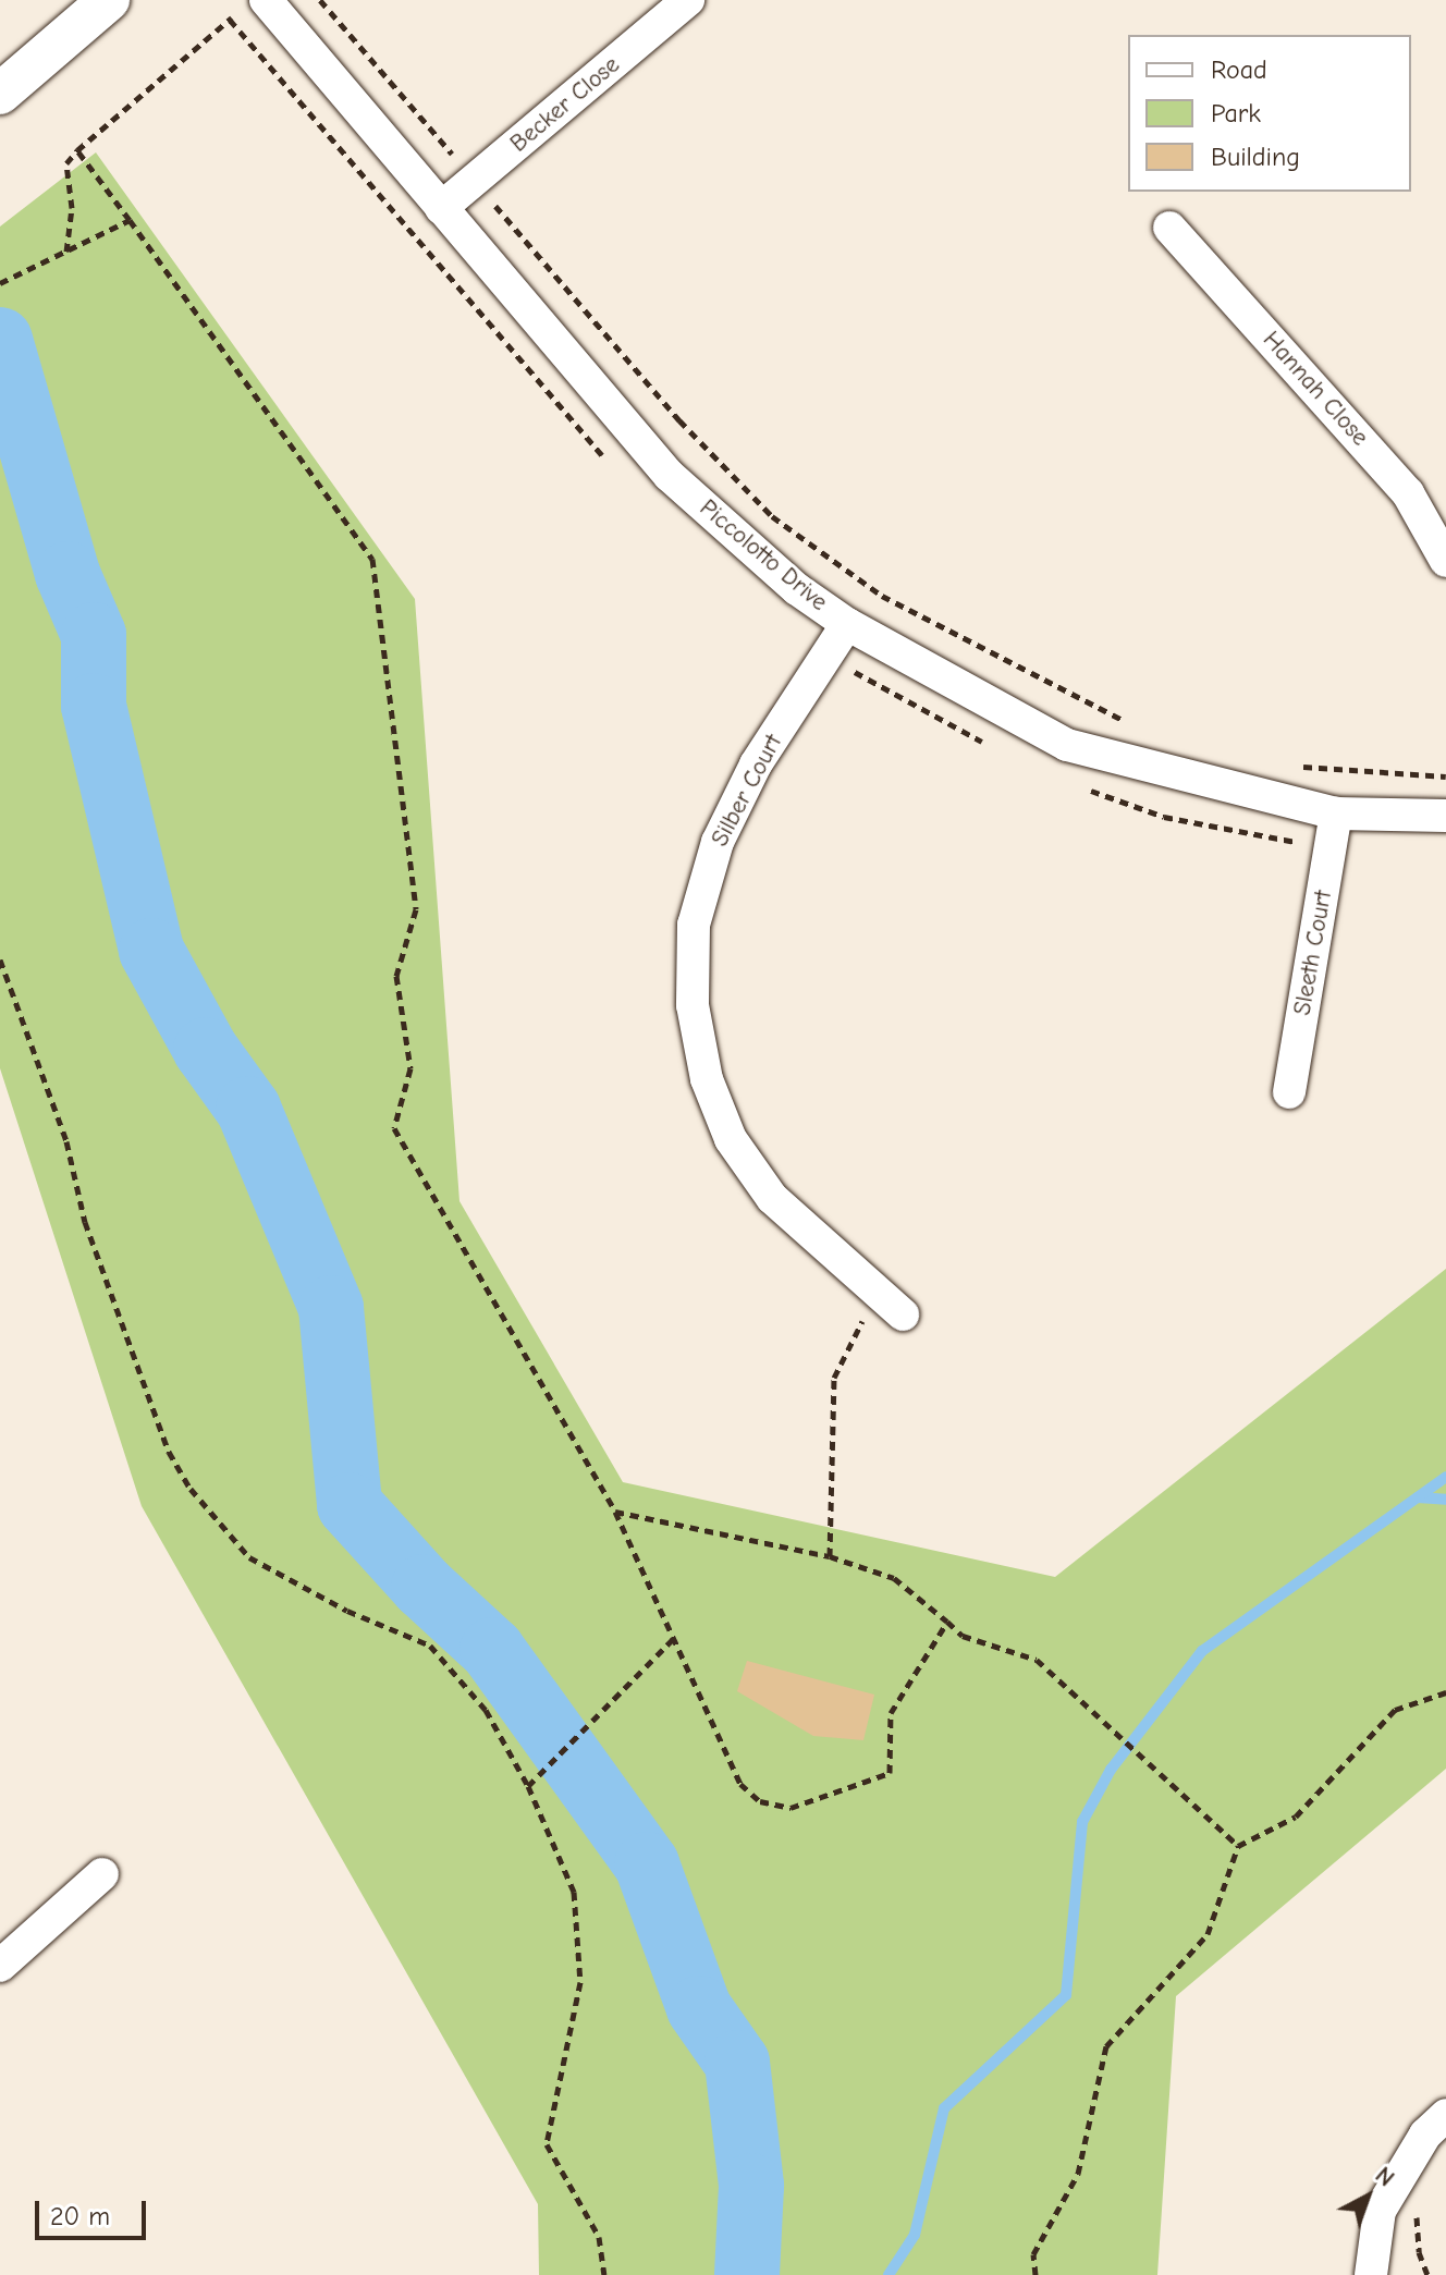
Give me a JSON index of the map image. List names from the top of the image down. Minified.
{"streets":{"street":["Becker Close","Hannah Close","Piccolotto Drive","Silber Court","Sleeth Court"]},"crossings":[["Becker Close","Piccolotto Drive"],["Piccolotto Drive","Silber Court"],["Piccolotto Drive","Sleeth Court"]],"legend":["Road","Park","Building"],"scale_bar":"20 m","north":"top right"}
